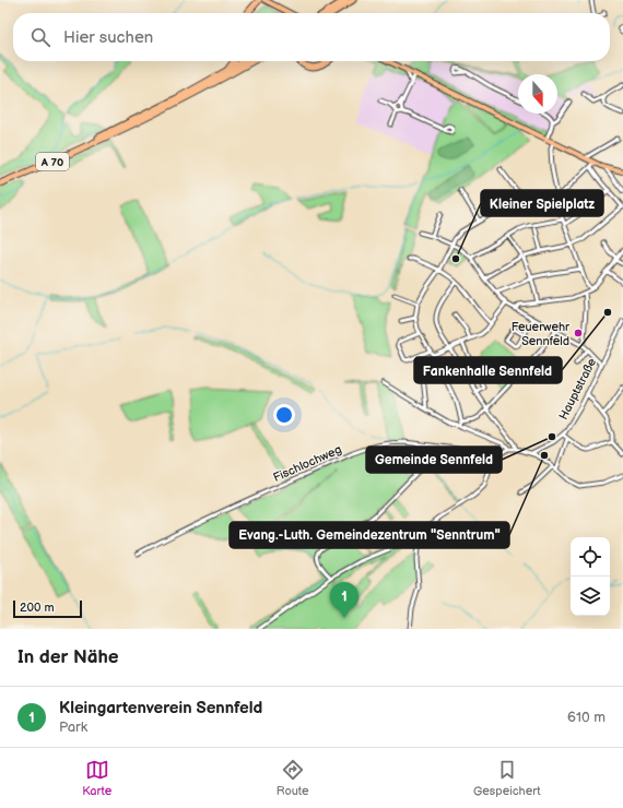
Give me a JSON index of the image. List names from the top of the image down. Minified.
{"streets":{"highway":["A 70"],"street":["Hauptstraße","Fischlochweg"]},"places":["Kleiner Spielplatz","Fankenhalle Sennfeld","Feuerwehr Sennfeld","Gemeinde Sennfeld","Evang.-Luth. Gemeindezentrum \"Senntrum\""],"scale_bar":"200 m","north":"bottom","page":{"search":"Hier suchen","pins":"1","scale":"200 m","heading":"In der Nähe","list":[{"mark":"1","name":"Kleingartenverein Sennfeld","note":"Park","value":"610 m"}],"nav":["Karte","Route","Gespeichert"]}}
